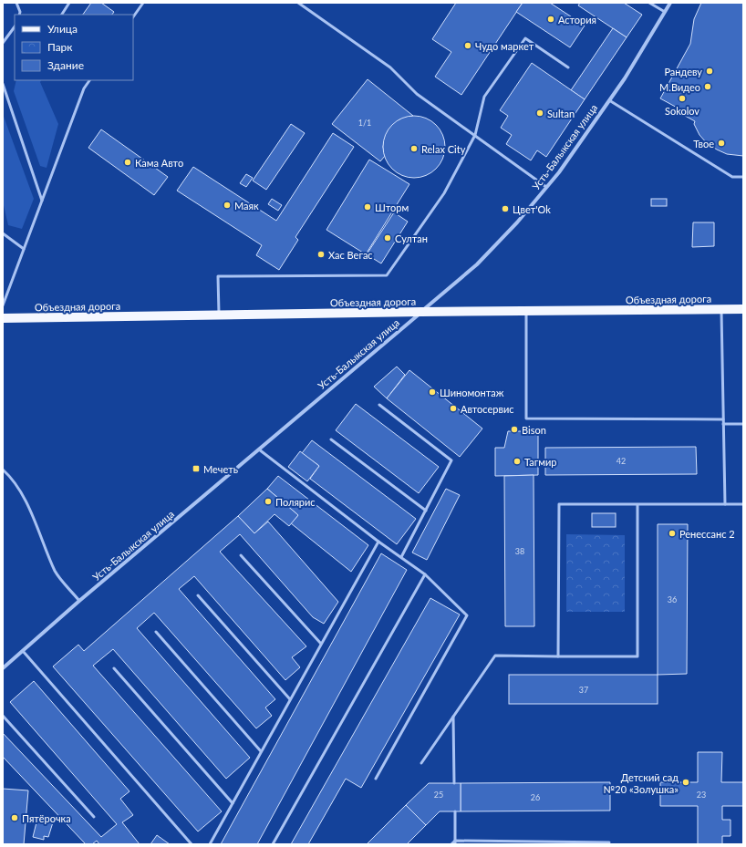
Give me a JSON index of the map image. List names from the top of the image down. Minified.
{"streets":{"main road":["Объездная дорога"],"street":["Усть-Балыкская улица"]},"crossings":[["Усть-Балыкская улица","Объездная дорога"]],"places":{"other":["Астория","Чудо маркет","Рандеву","М.Видео","Sokolov","Sultan","Твое","Relax City","Кама Авто","Маяк","Шторм","Цвет'Ok","Султан","Хас Вегас","Шиномонтаж","Автосервис","Bison","Тагмир","Полярис","Ренессанс 2","Детский сад №20 «Золушка»","Пятёрочка"],"transit":["Мечеть"]},"house_numbers":["1/1","42","38","36","37","25","23","26"],"legend":["Улица","Парк","Здание"]}
